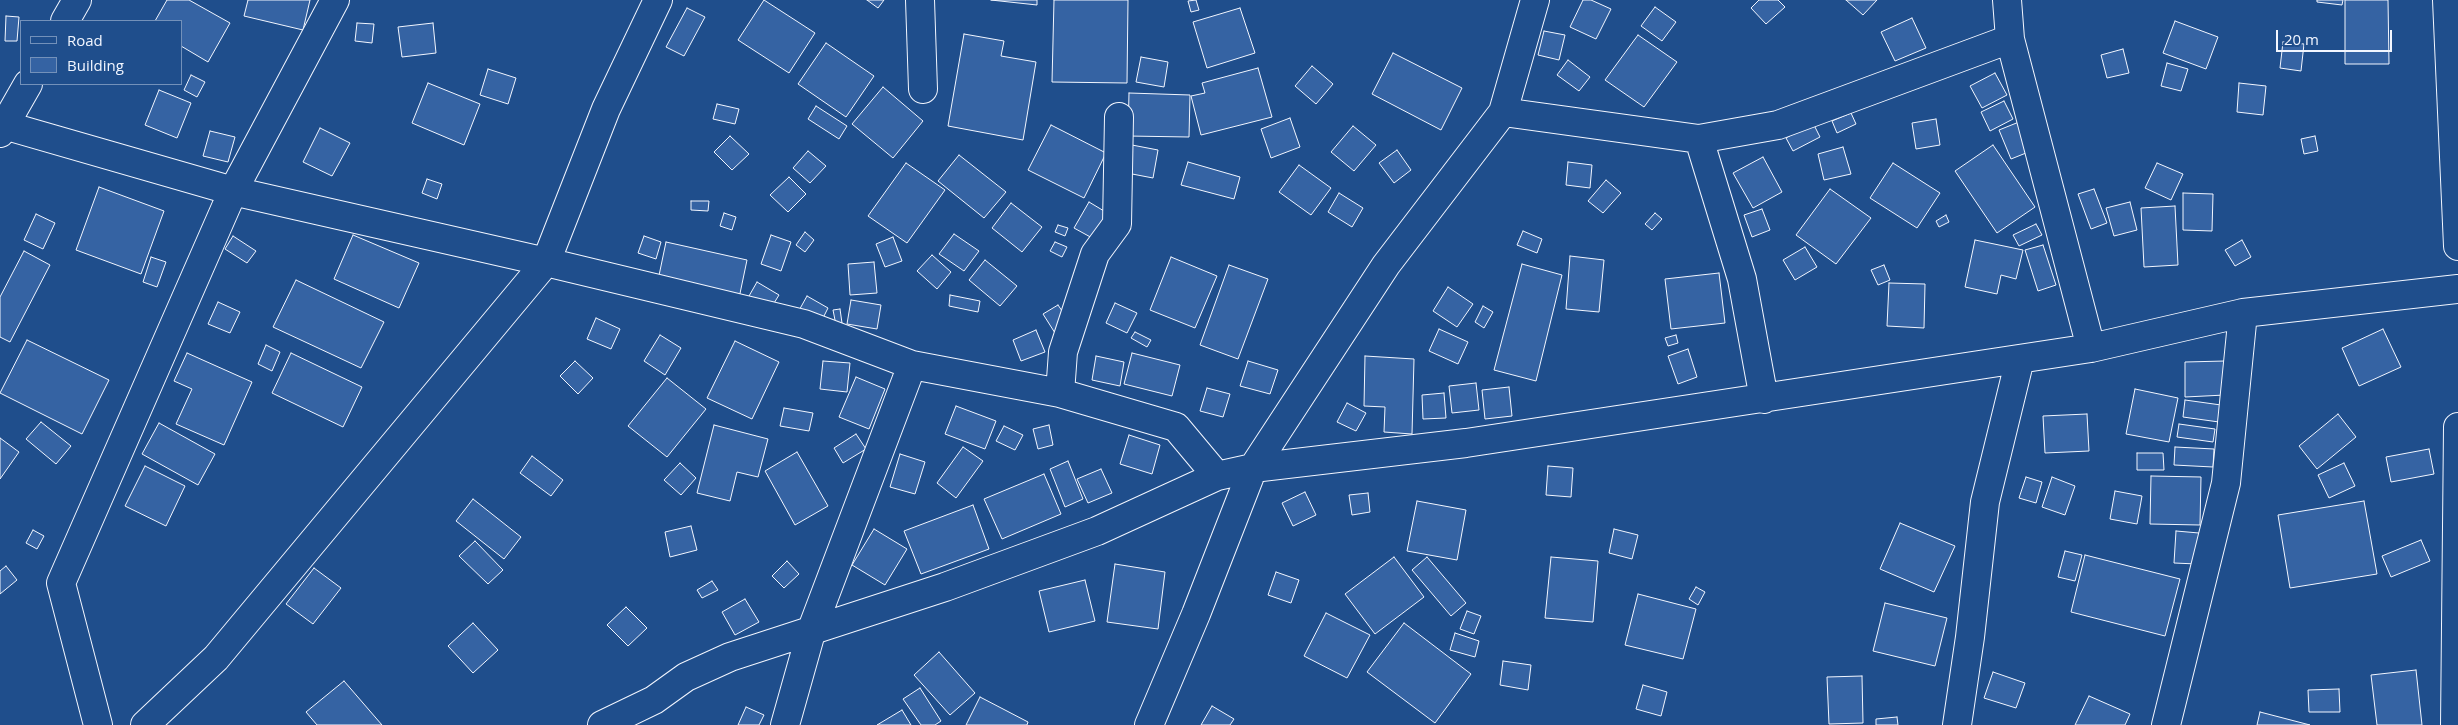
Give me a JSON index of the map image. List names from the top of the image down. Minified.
{"legend":["Road","Building"],"scale_bar":"20 m"}
